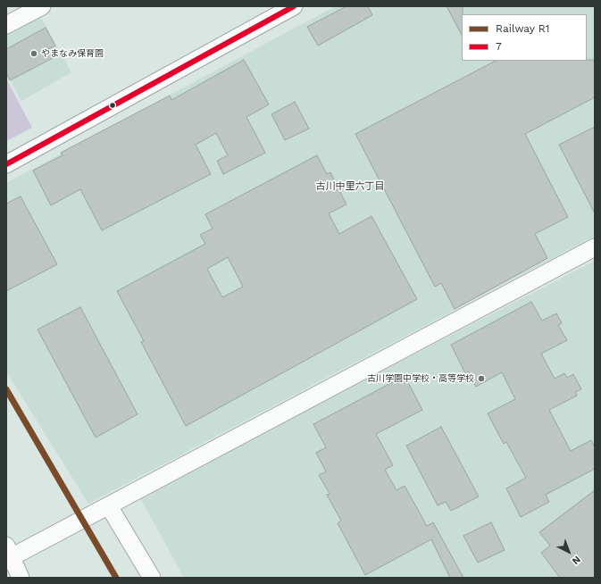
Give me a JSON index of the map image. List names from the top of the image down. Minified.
{"districts":["古川中里六丁目"],"places":["やまなみ保育園","古川学園中学校・高等学校"],"lines":["transit line 7","rail line R1"],"legend":["Railway R1","7"],"north":"bottom right"}
